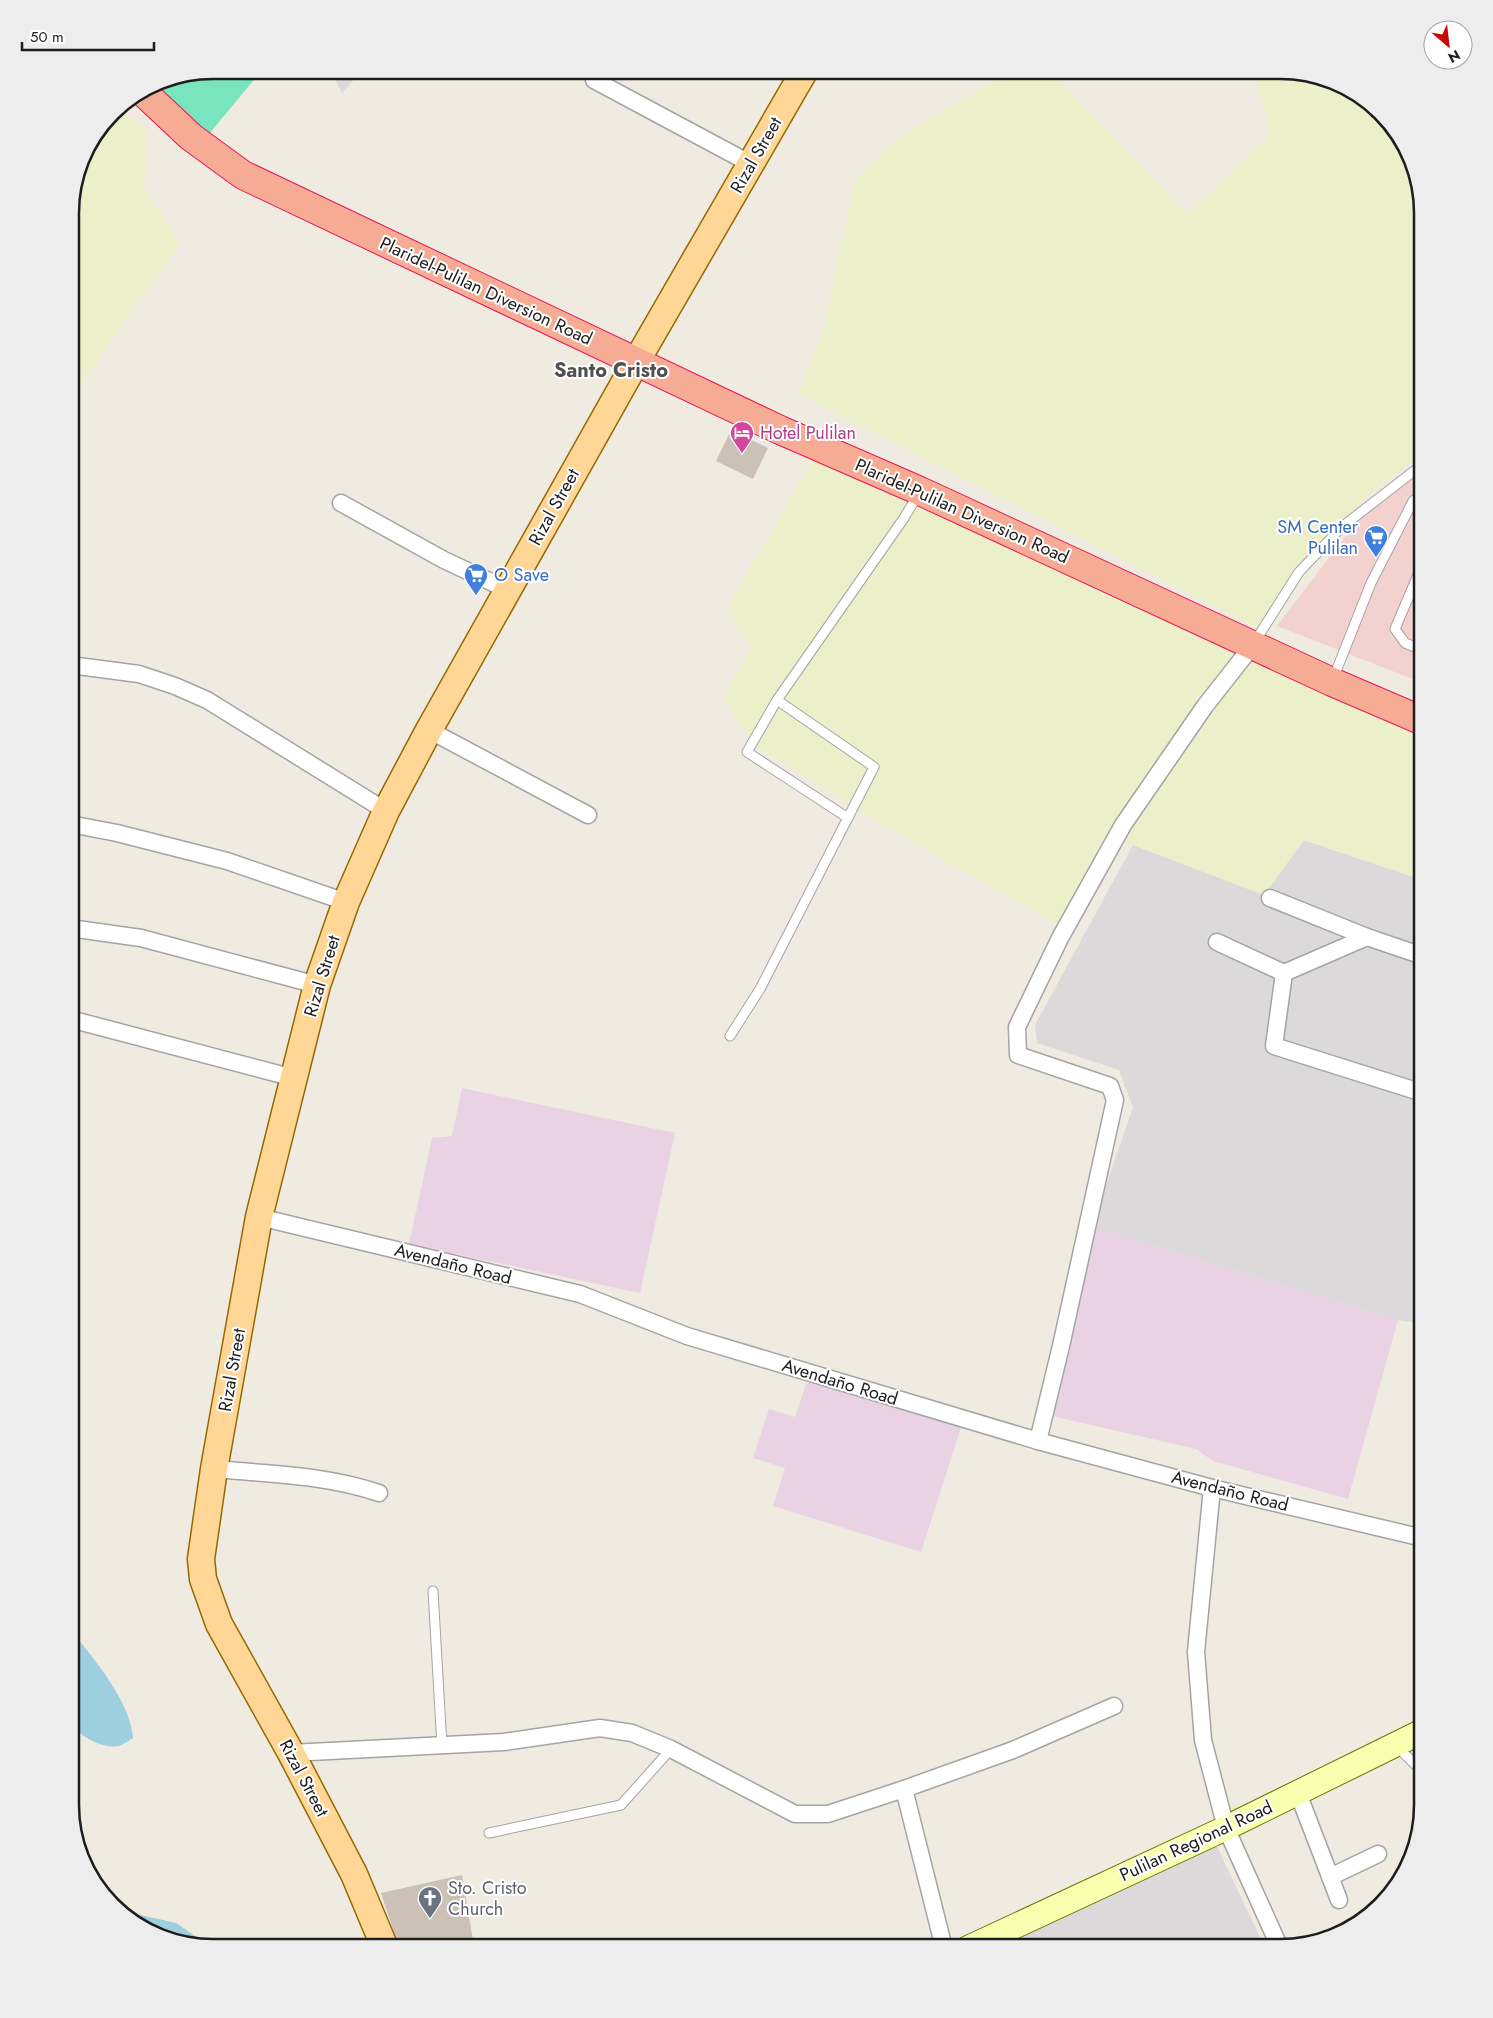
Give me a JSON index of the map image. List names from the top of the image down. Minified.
{"streets":{"highway":["Plaridel-Pulilan Diversion Road"],"main road":["Rizal Street","Pulilan Regional Road"],"street":["Avendaño Road"]},"crossings":[["Rizal Street","Plaridel-Pulilan Diversion Road"],["Rizal Street","Avendaño Road"]],"districts":["Santo Cristo"],"places":{"hotel":["Hotel Pulilan"],"supermarket":["SM Center Pulilan","O Save"],"church":["Sto. Cristo Church"]},"scale_bar":"50 m","north":"bottom right"}
